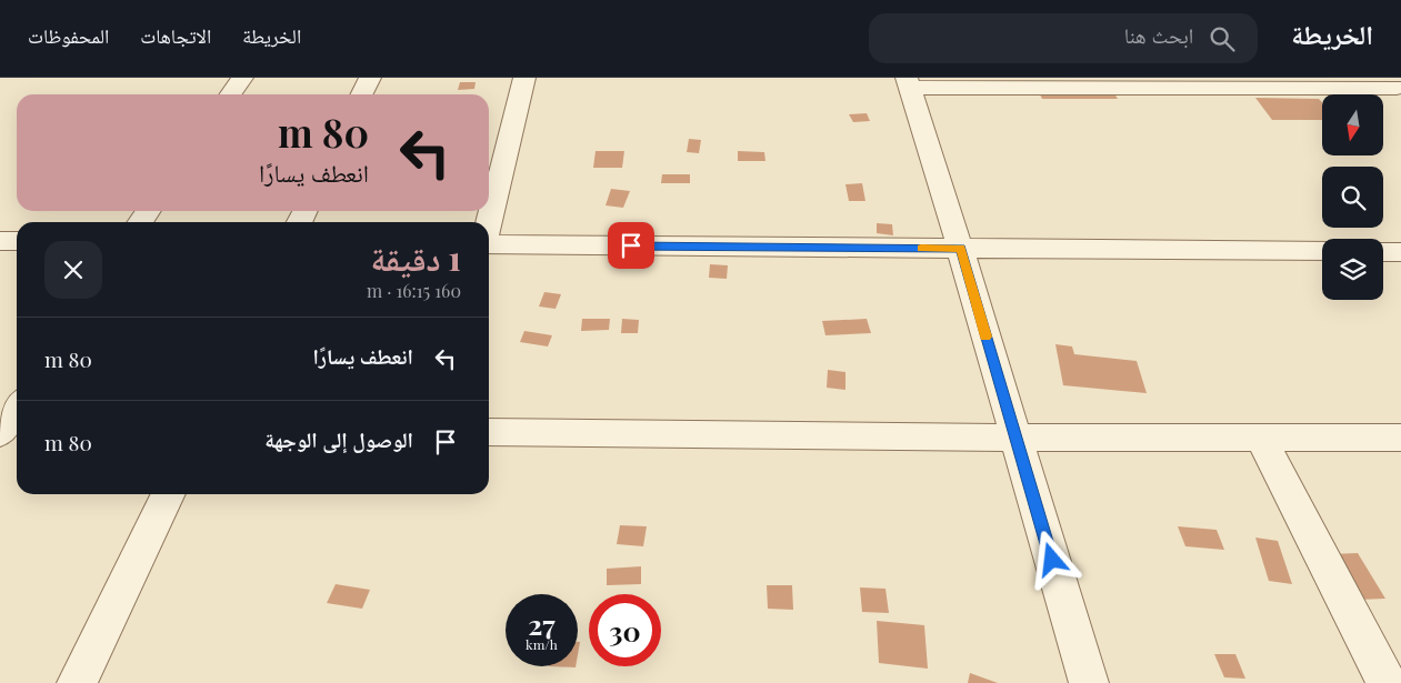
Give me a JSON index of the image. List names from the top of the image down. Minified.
{"north":"bottom","page":{"header":"الخريطة","search":"ابحث هنا","nav":["الخريطة","الاتجاهات","المحفوظات"],"turn":["80 m","انعطف يسارًا"],"heading":["1 دقيقة","160 m · 16:15"],"list":[{"name":"انعطف يسارًا","value":"80 m"},{"name":"الوصول إلى الوجهة","value":"80 m"}],"speed":"27 km/h","limit":"30"}}
